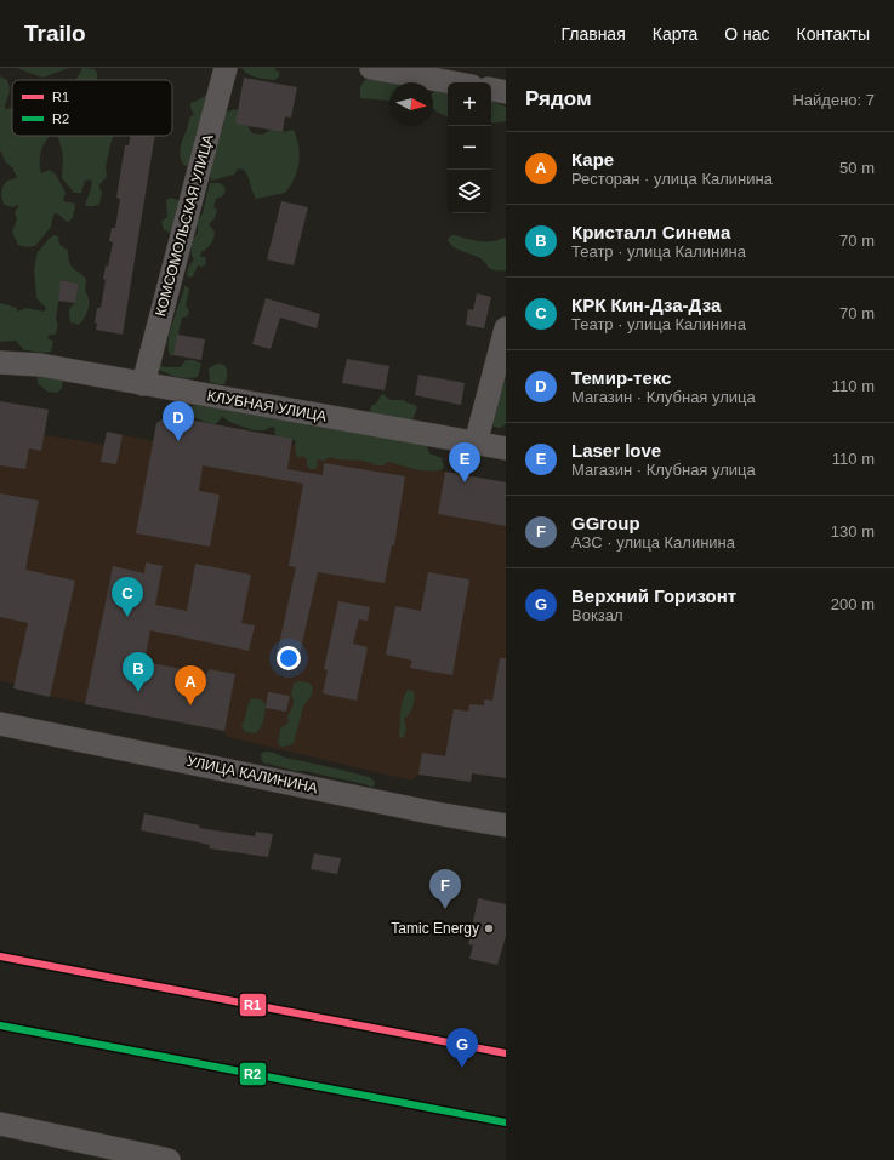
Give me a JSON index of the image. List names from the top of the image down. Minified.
{"streets":{"street":["КОМСОМОЛЬСКАЯ УЛИЦА","КЛУБНАЯ УЛИЦА","УЛИЦА КАЛИНИНА"]},"crossings":[["КОМСОМОЛЬСКАЯ УЛИЦА","КЛУБНАЯ УЛИЦА"]],"places":["Tamic Energy"],"lines":["transit line R1","transit line R2"],"legend":["R1","R2"],"north":"right","page":{"header":"Trailo","nav":["Главная","Карта","О нас","Контакты"],"heading":["Рядом","Найдено: 7"],"map_buttons":["+","−"],"list":[{"mark":"A","name":"Каре","note":"Ресторан · улица Калинина","value":"50 m"},{"mark":"B","name":"Кристалл Синема","note":"Театр · улица Калинина","value":"70 m"},{"mark":"C","name":"КРК Кин-Дза-Дза","note":"Театр · улица Калинина","value":"70 m"},{"mark":"D","name":"Темир-текс","note":"Магазин · Клубная улица","value":"110 m"},{"mark":"E","name":"Laser love","note":"Магазин · Клубная улица","value":"110 m"},{"mark":"F","name":"GGroup","note":"АЗС · улица Калинина","value":"130 m"},{"mark":"G","name":"Верхний Горизонт","note":"Вокзал","value":"200 m"}],"pins":["D","E","C","B","A","F","G"]}}
